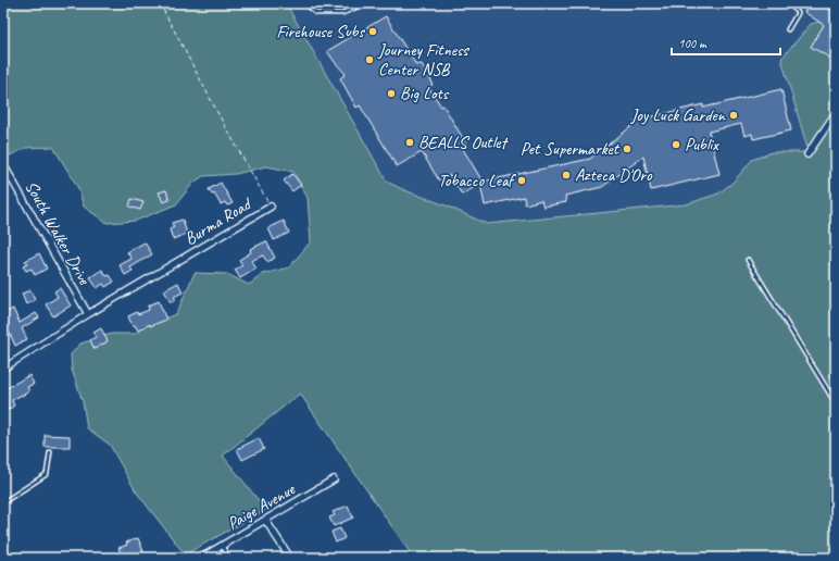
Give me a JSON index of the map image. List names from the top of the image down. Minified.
{"streets":{"street":["Burma Road","South Walker Drive","Paige Avenue"]},"crossings":[["Burma Road","South Walker Drive"]],"places":["Firehouse Subs","Journey Fitness Center NSB","Big Lots","Joy Luck Garden","BEALLS Outlet","Publix","Pet Supermarket","Azteca D'Oro","Tobacco Leaf"],"scale_bar":"100 m"}
